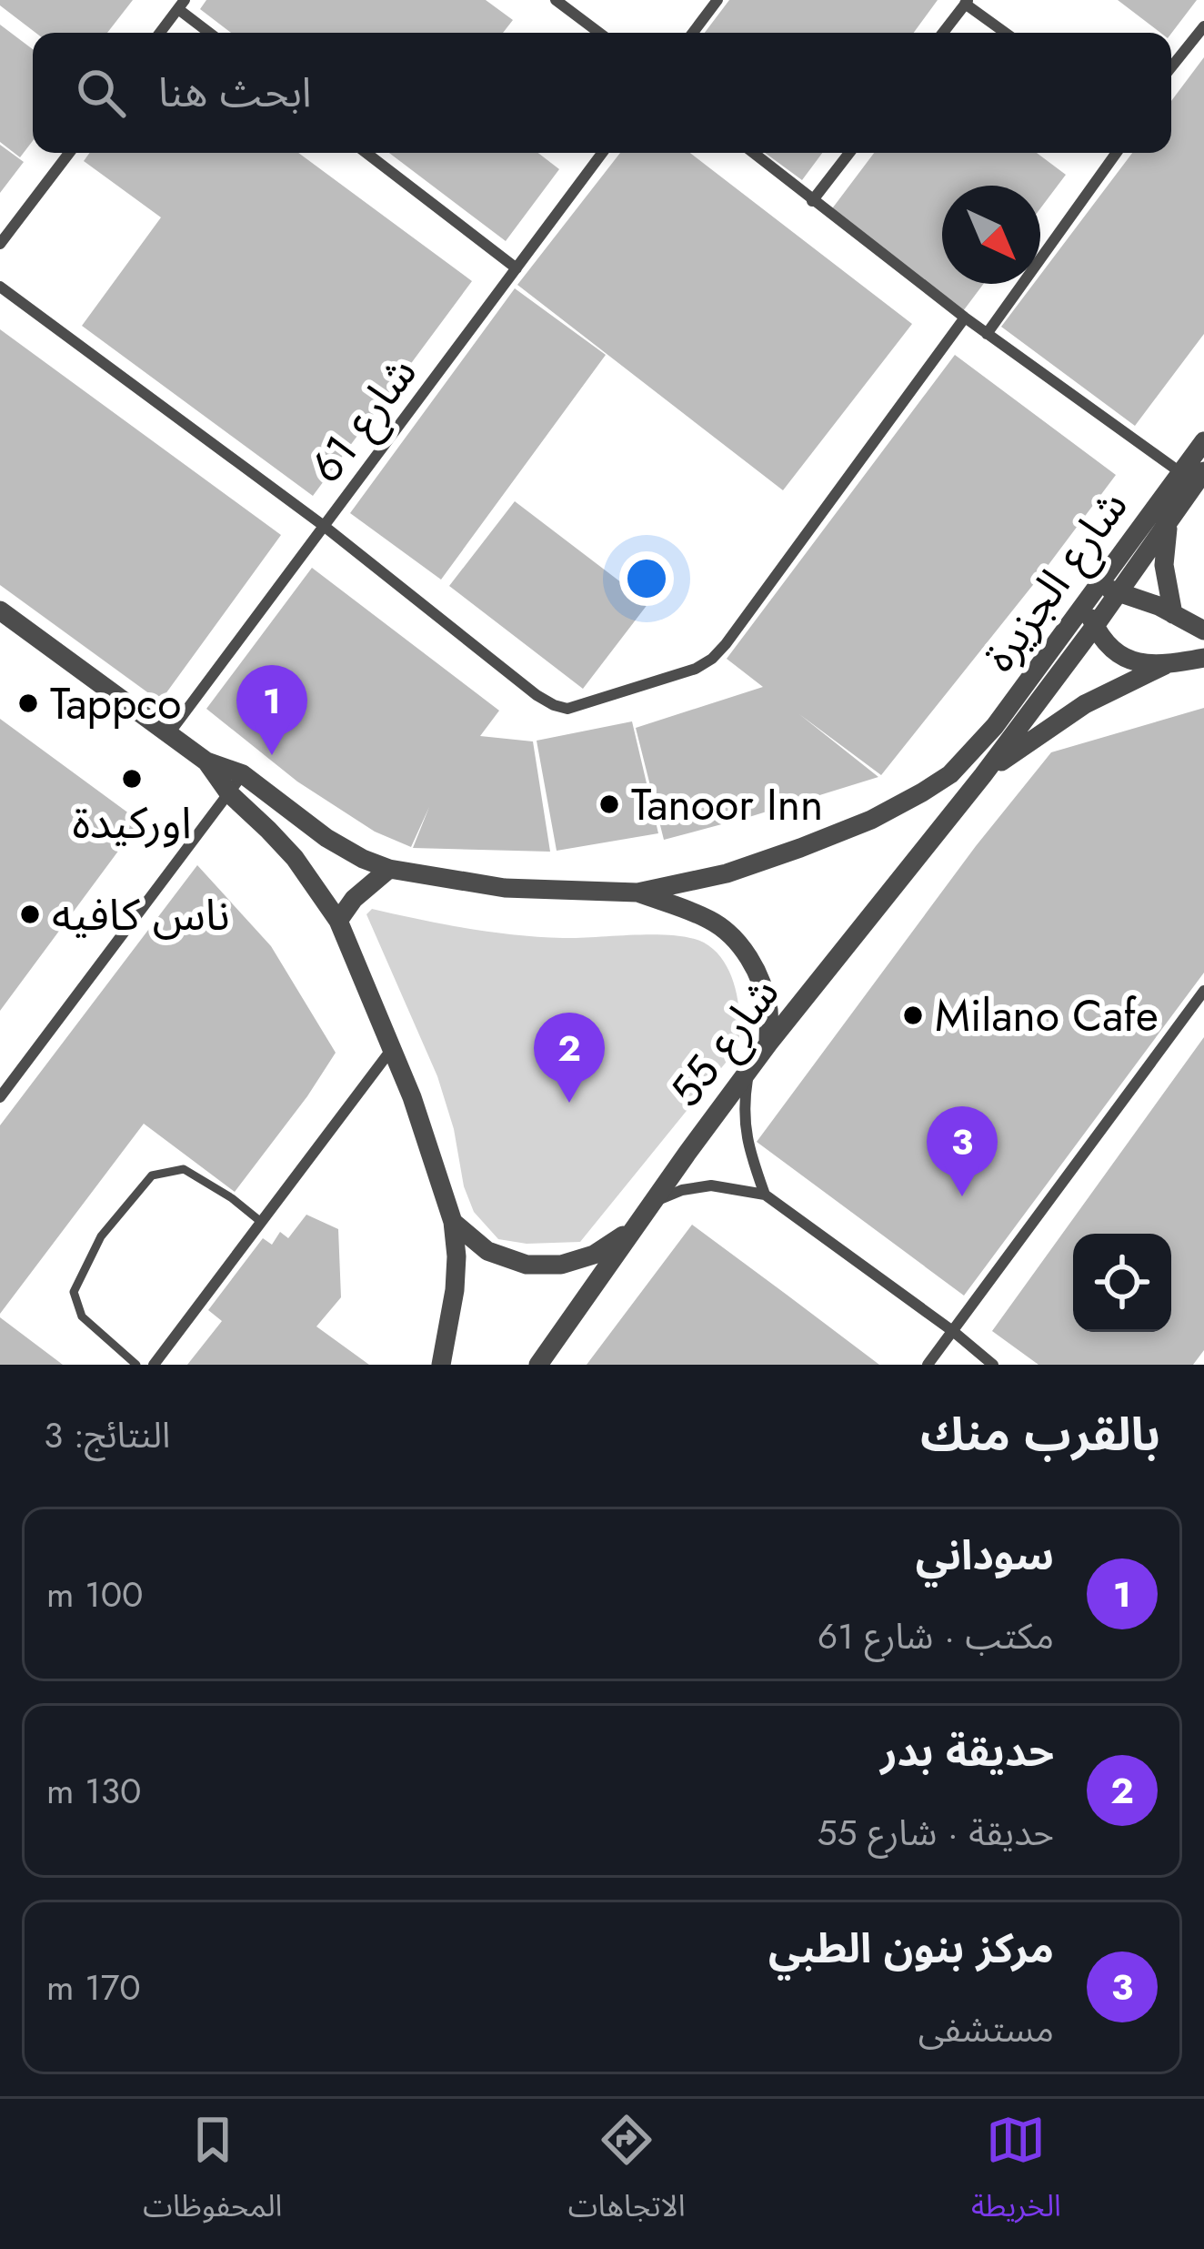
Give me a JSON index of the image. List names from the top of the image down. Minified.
{"streets":{"street":["شارع 61","شارع الجزيرة","شارع 55"]},"crossings":[["شارع الجزيرة","شارع 55"]],"places":["Tappco","اوركيدة","Tanoor Inn","ناس كافيه","Milano Cafe"],"north":"bottom right","page":{"search":"ابحث هنا","pins":["1","2","3"],"heading":["بالقرب منك","النتائج: 3"],"list":[{"mark":"1","name":"سوداني","note":"مكتب · شارع 61","value":"100 m"},{"mark":"2","name":"حديقة بدر","note":"حديقة · شارع 55","value":"130 m"},{"mark":"3","name":"مركز بنون الطبي","note":"مستشفى","value":"170 m"}],"nav":["الخريطة","الاتجاهات","المحفوظات"]}}
